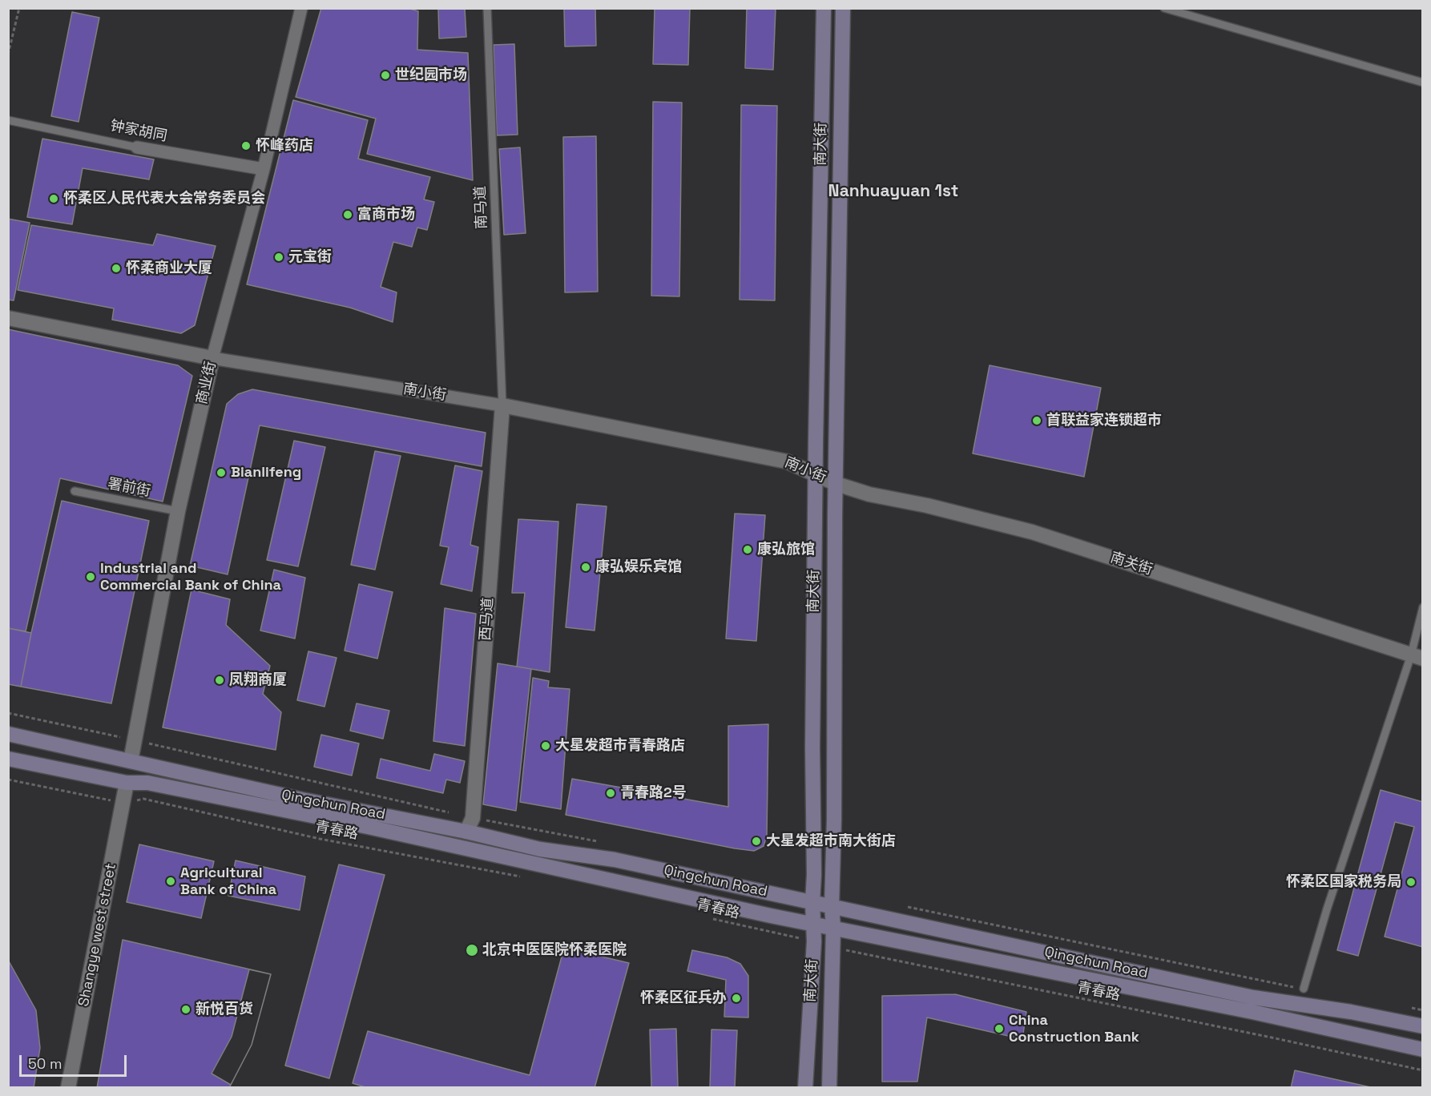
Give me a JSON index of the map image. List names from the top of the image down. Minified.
{"streets":{"main road":["南大街","Qingchun Road"],"street":["钟家胡同","商业街","南小街","南关街","西马道","Shangye west street"],"lane":["南马道","署前街"],"path":["青春路"]},"crossings":[["钟家胡同","商业街"],["南大街","南小街"],["南大街","南关街"],["南大街","Qingchun Road"],["南大街","青春路"],["南马道","南小街"],["南马道","西马道"],["商业街","南小街"],["商业街","署前街"],["商业街","Qingchun Road"],["南小街","南关街"],["南小街","西马道"],["西马道","Qingchun Road"],["Qingchun Road","Shangye west street"],["青春路","Shangye west street"]],"districts":["Nanhuayuan 1st"],"places":["世纪园市场","怀峰药店","怀柔区人民代表大会常务委员会","富商市场","元宝街","怀柔商业大厦","首联益家连锁超市","Bianlifeng","康弘旅馆","康弘娱乐宾馆","Industrial and Commercial Bank of China","凤翔商厦","大星发超市青春路店","青春路2号","大星发超市南大街店","Agricultural Bank of China","怀柔区国家税务局","北京中医医院怀柔医院","怀柔区征兵办","新悦百货","China Construction Bank"],"scale_bar":"50 m"}
